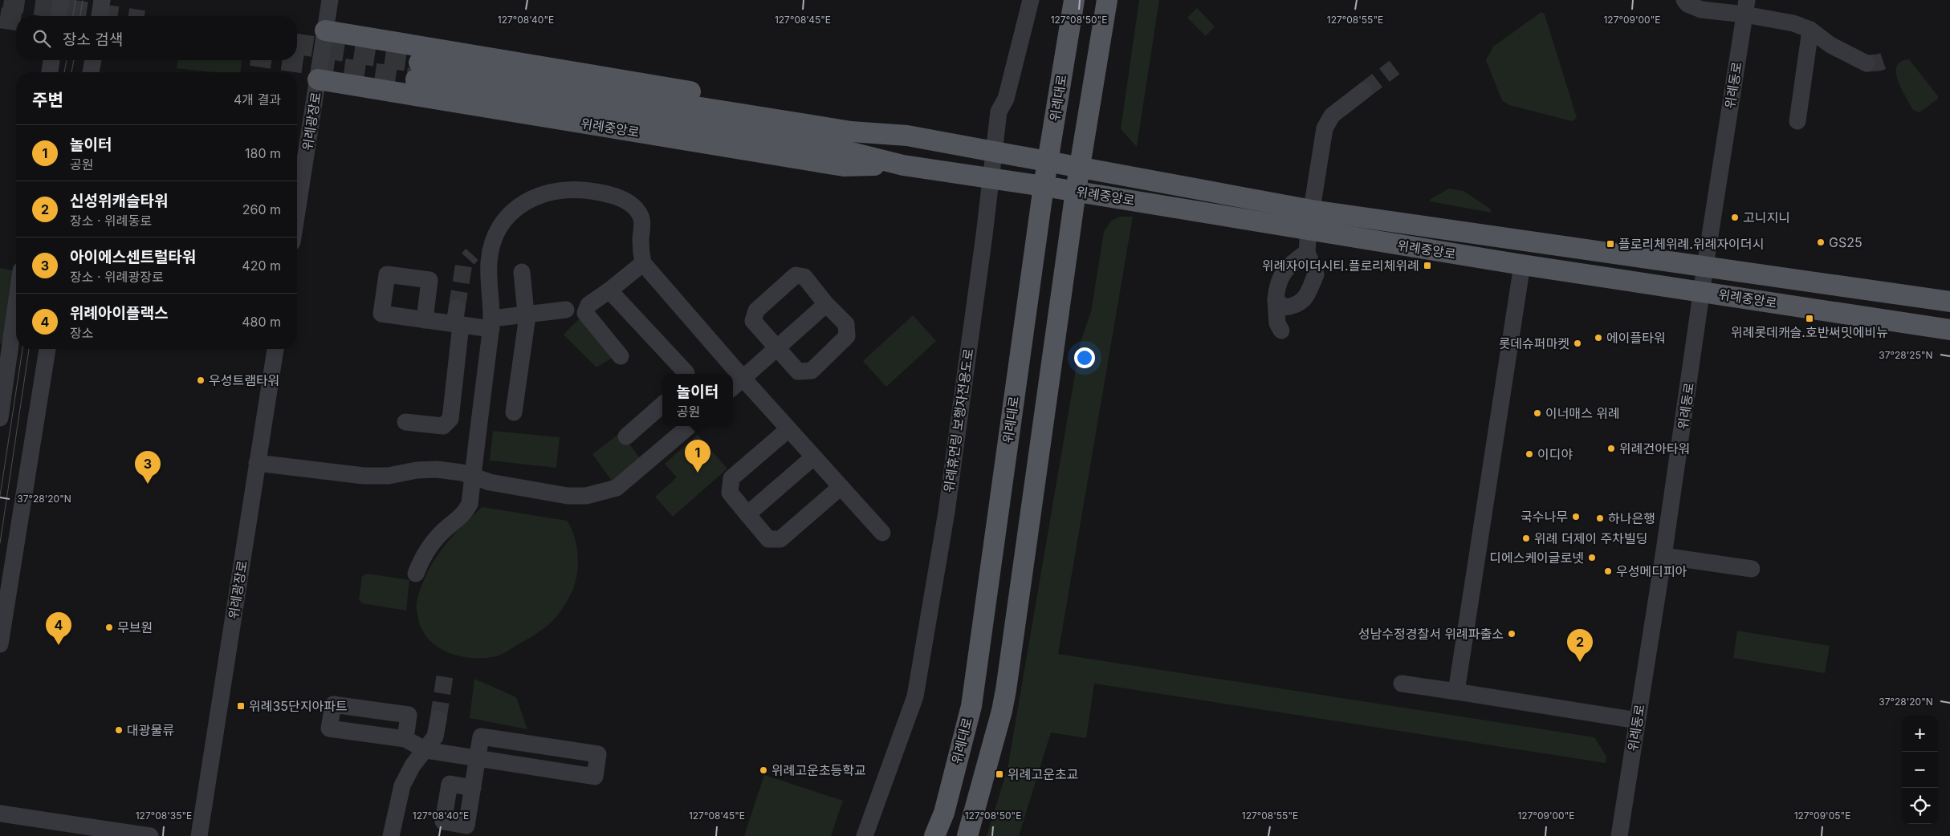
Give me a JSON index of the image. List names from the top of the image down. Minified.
{"streets":{"main road":["위례대로","위례중앙로"],"street":["위례동로","위례광장로","위례휴먼링 보행자전용도로"]},"crossings":[["위례동로","위례중앙로"],["위례대로","위례중앙로"],["위례광장로","위례중앙로"]],"places":{"other":["고니지니","GS25","에이플타워","롯데슈퍼마켓","우성트램타워","이너매스 위례","위례건아타워","이디야","국수나무","하나은행","위례 더제이 주차빌딩","디에스케이글로넷","우성메디피아","무브원","성남수정경찰서 위례파출소","대광물류","위례고운초등학교"],"transit":["플로리체위례.위례자이더시","위례자이더시티.플로리체위례","위례롯데캐슬.호반써밋에비뉴","위례35단지아파트","위례고운초교"]},"page":{"search":"장소 검색","heading":["주변","4개 결과"],"list":[{"mark":"1","name":"놀이터","note":"공원","value":"180 m"},{"mark":"2","name":"신성위캐슬타워","note":"장소 · 위례동로","value":"260 m"},{"mark":"3","name":"아이에스센트럴타워","note":"장소 · 위례광장로","value":"420 m"},{"mark":"4","name":"위례아이플랙스","note":"장소","value":"480 m"}],"popup":["놀이터","공원"],"pins":["1","3","4","2"],"map_buttons":["+","−"]},"coordinates":["127°08'40\"E","127°08'45\"E","127°08'50\"E","127°08'55\"E","127°09'00\"E","37°28'25\"N","37°28'20\"N","127°08'35\"E","127°09'05\"E"]}
